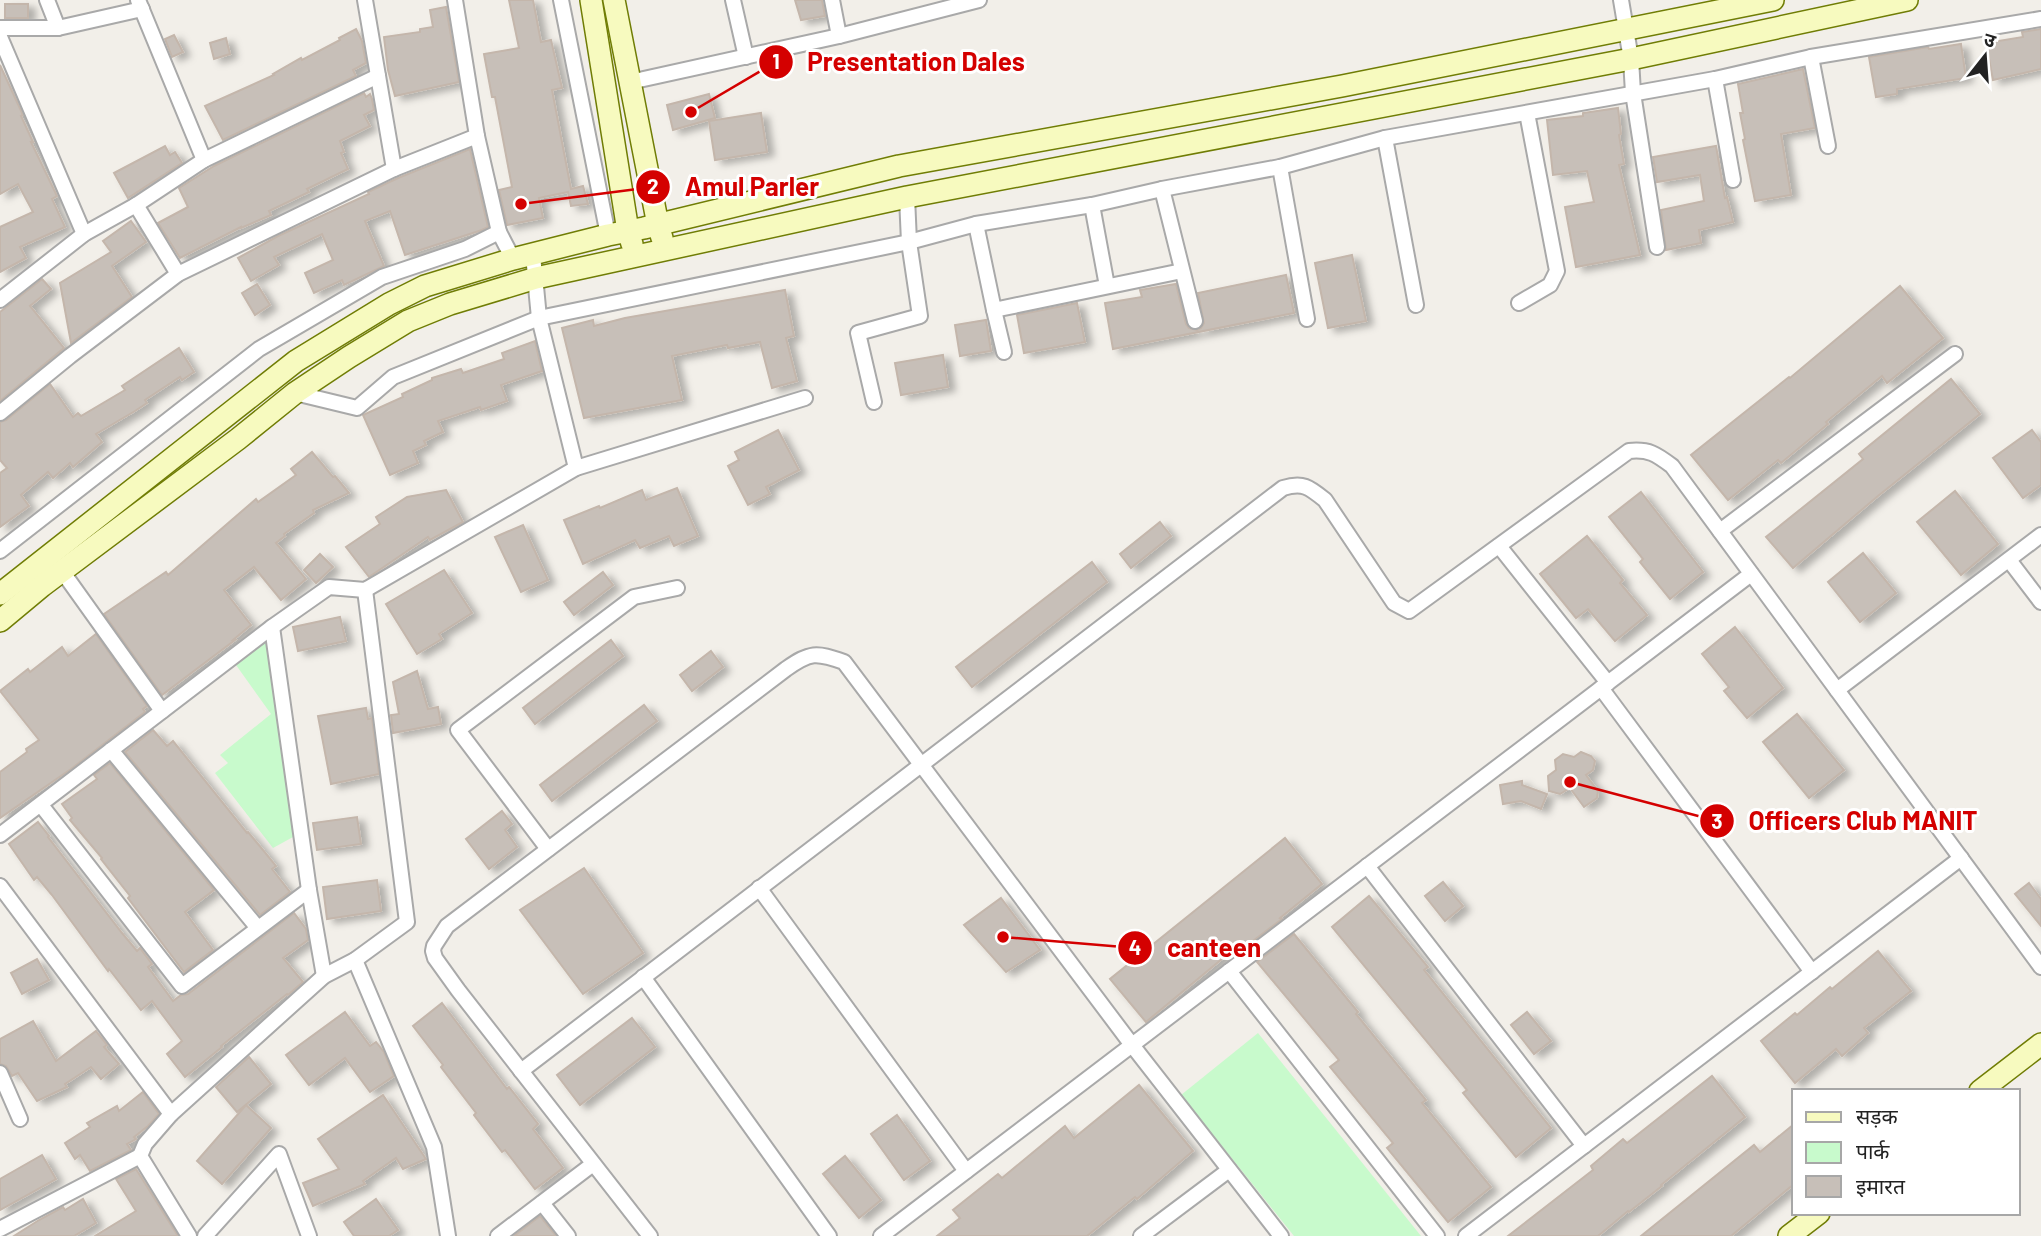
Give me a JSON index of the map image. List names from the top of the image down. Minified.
{"places":["Presentation Dales","Amul Parler","Officers Club MANIT","canteen"],"legend":["सड़क","पार्क","इमारत"],"north":"top"}
